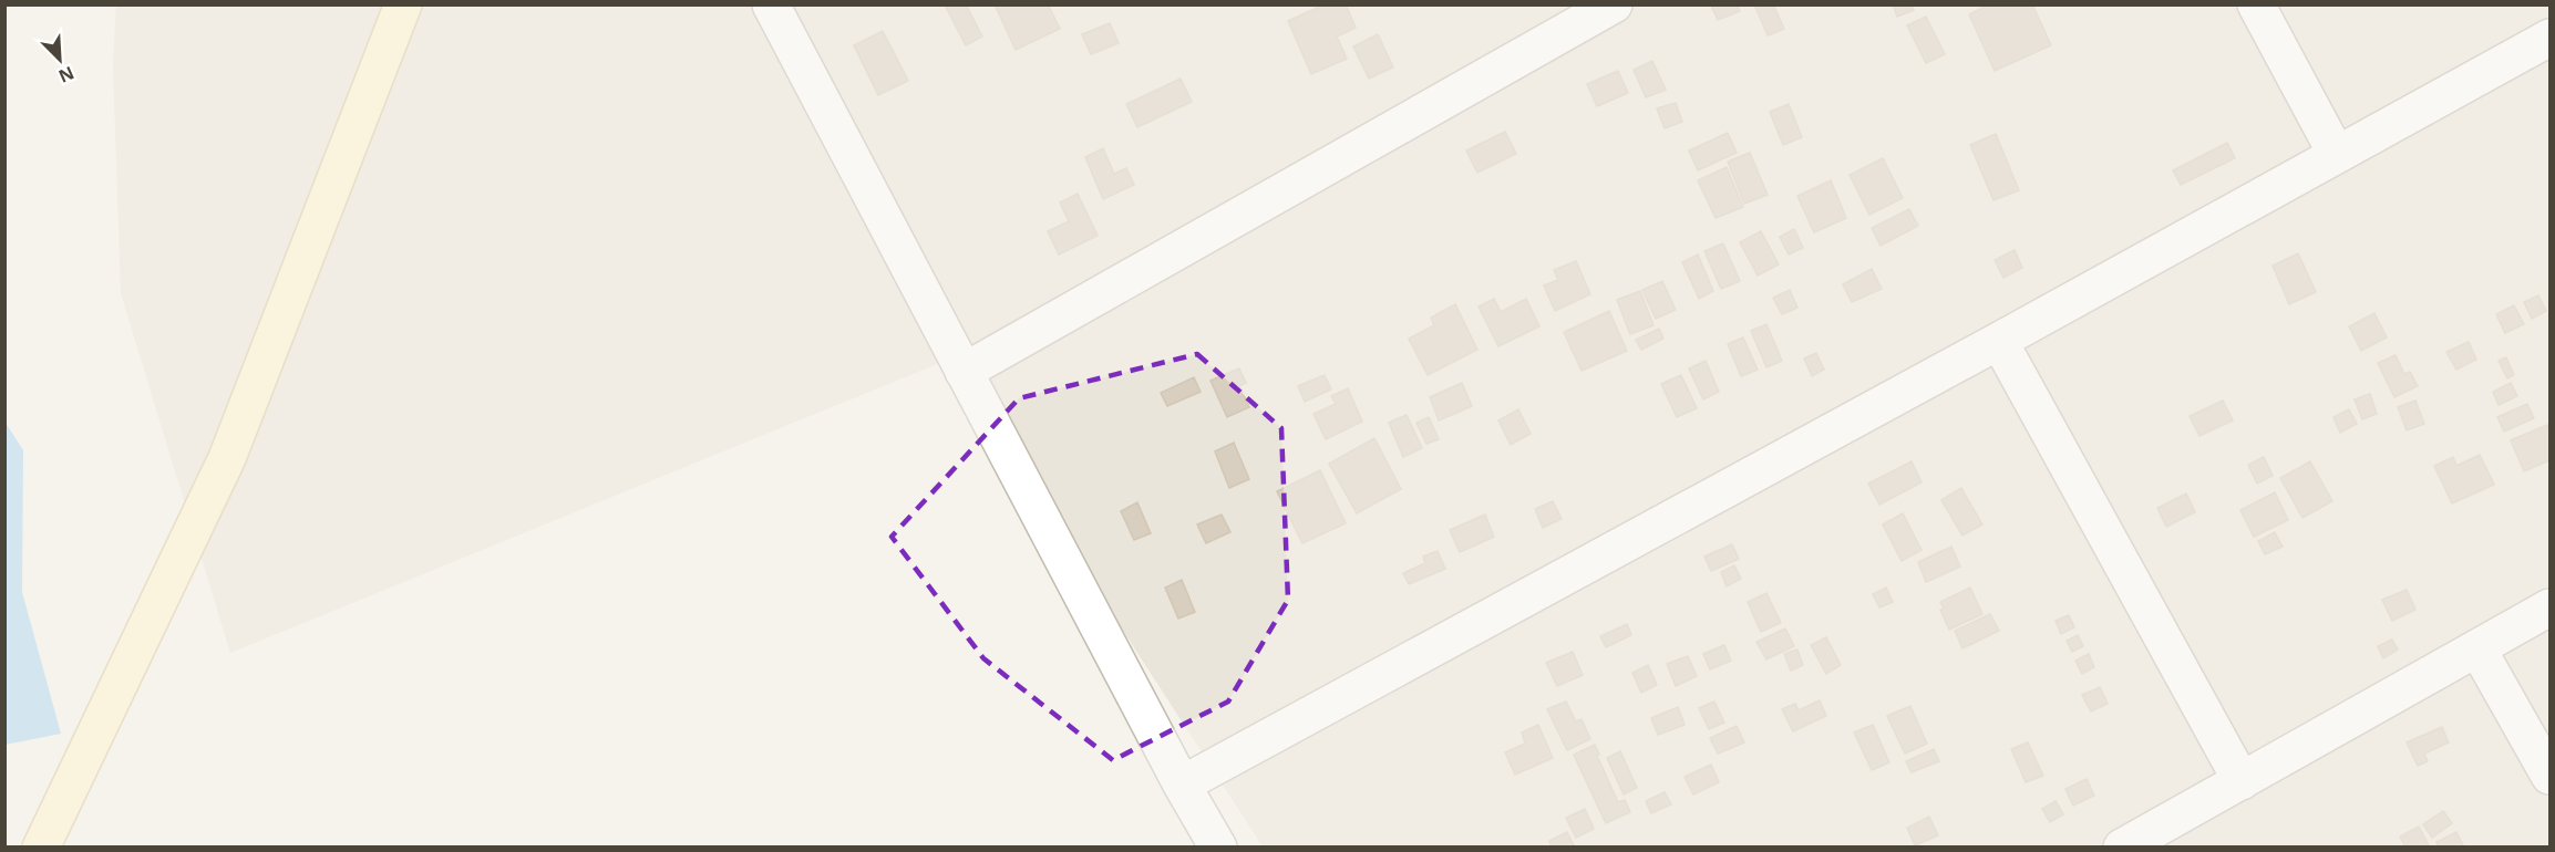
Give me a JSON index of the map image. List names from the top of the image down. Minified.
{"north":"bottom right"}
